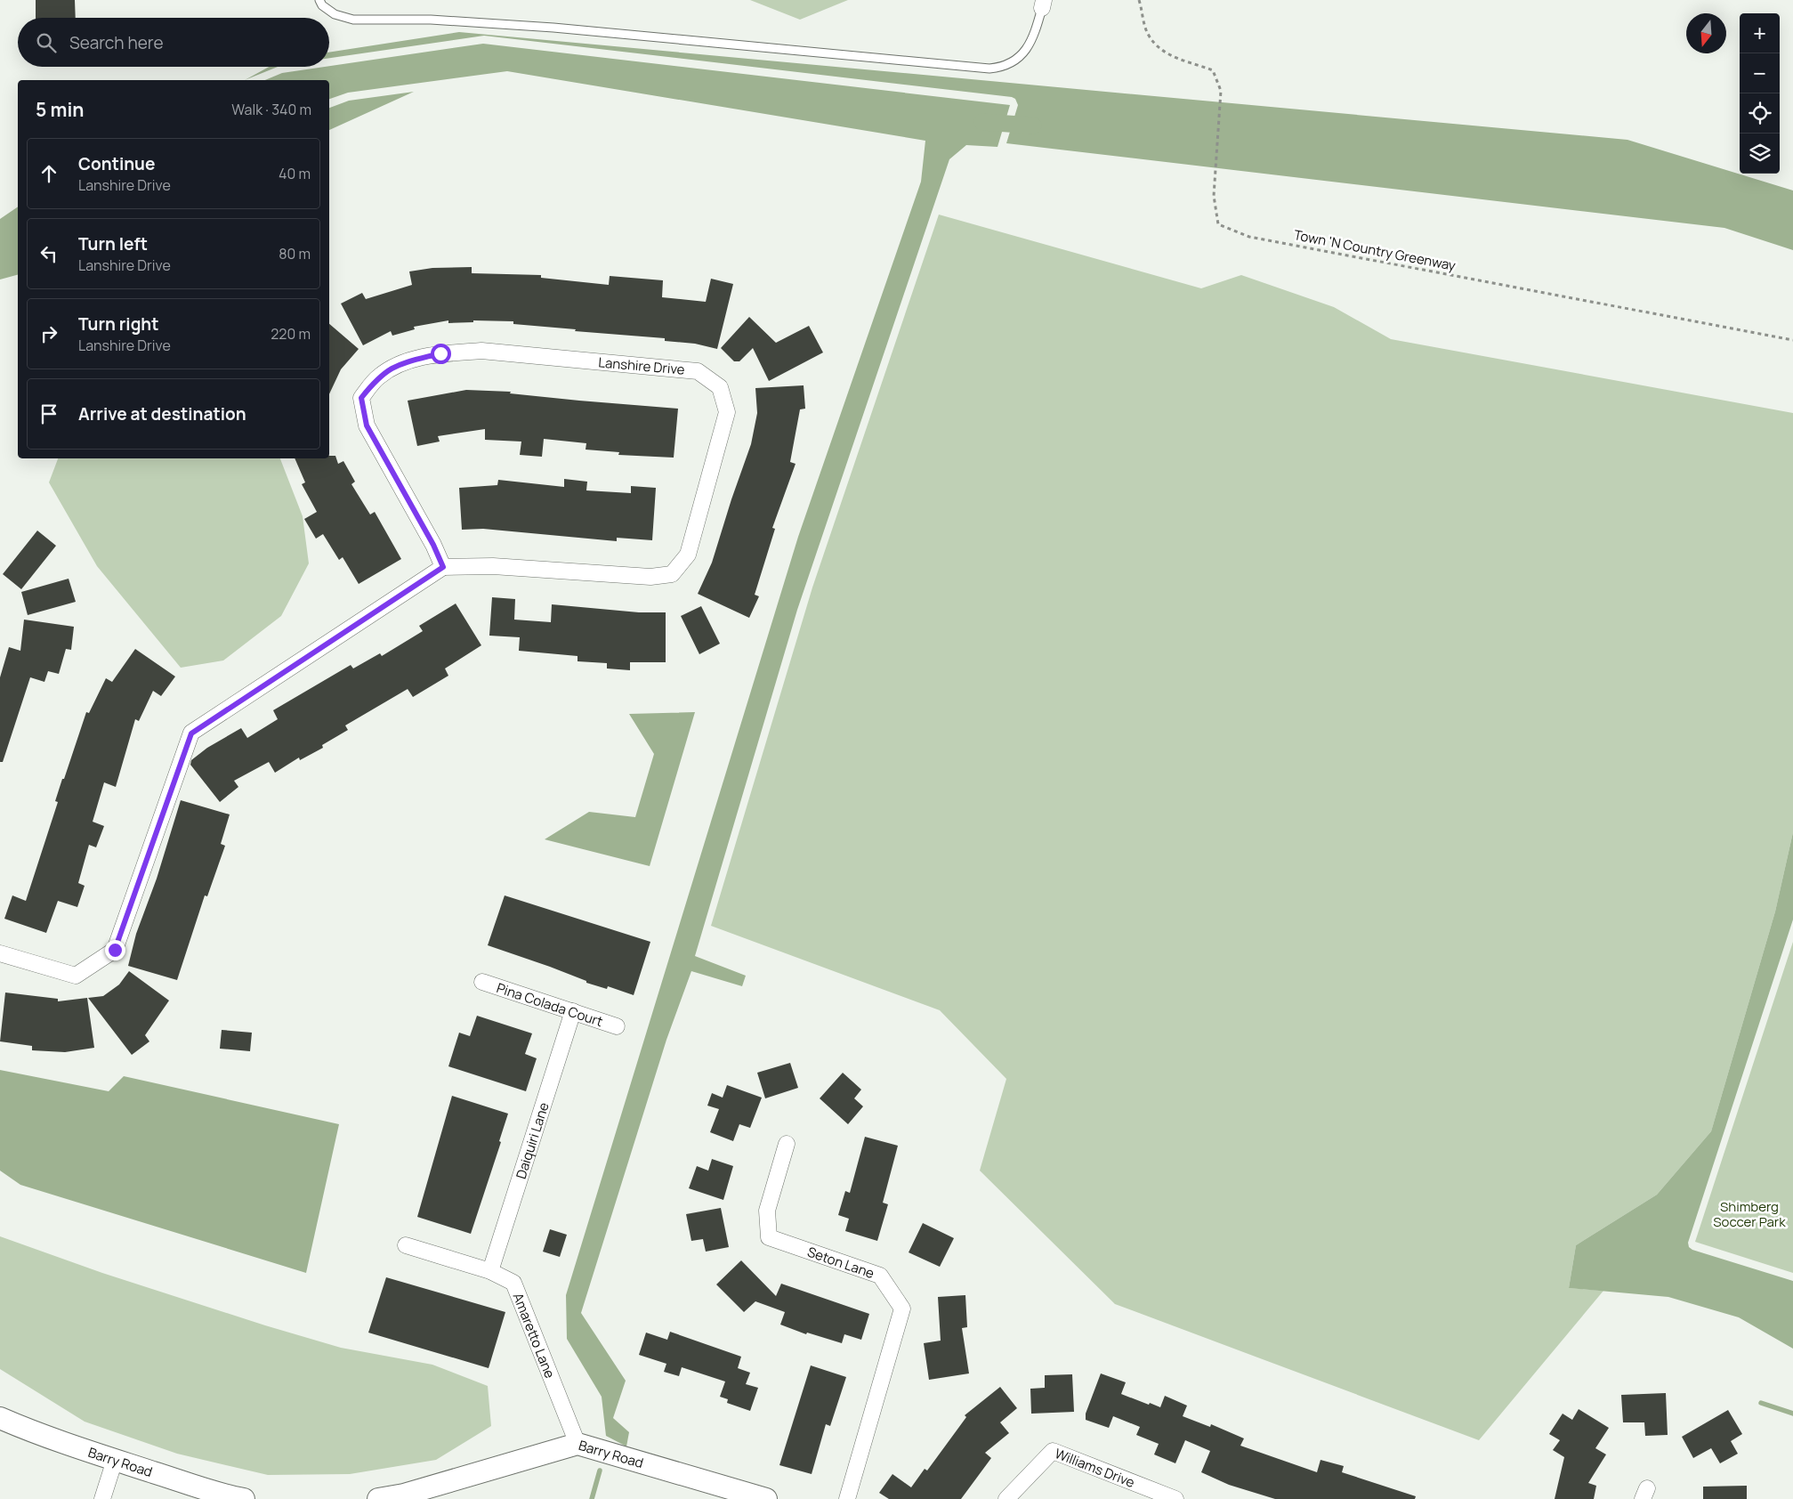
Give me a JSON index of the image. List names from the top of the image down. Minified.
{"streets":{"street":["Lanshire Drive","Pina Colada Court","Daiquiri Lane","Seton Lane","Amaretto Lane","Barry Road","Williams Drive"],"path":["Town 'N Country Greenway"]},"crossings":[["Pina Colada Court","Daiquiri Lane"],["Daiquiri Lane","Amaretto Lane"],["Amaretto Lane","Barry Road"]],"parks":["Shimberg Soccer Park"],"north":"bottom","page":{"map_buttons":["+","−"],"search":"Search here","heading":["5 min","Walk · 340 m"],"list":[["Continue","Lanshire Drive","40 m"],["Turn left","Lanshire Drive","80 m"],["Turn right","Lanshire Drive","220 m"],"Arrive at destination"]}}
